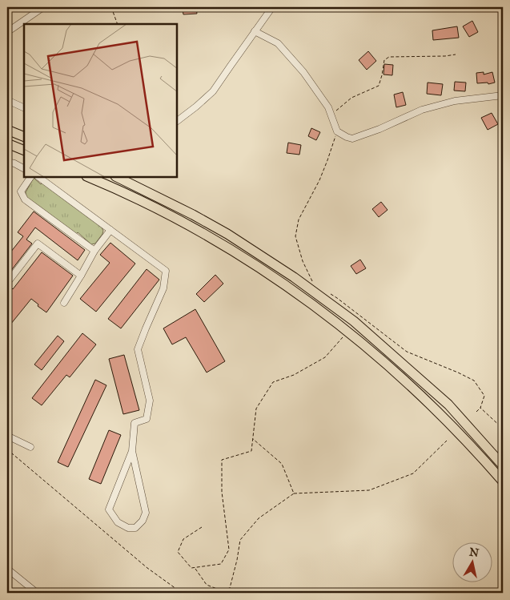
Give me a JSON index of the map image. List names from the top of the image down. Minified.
{"north":"top"}
